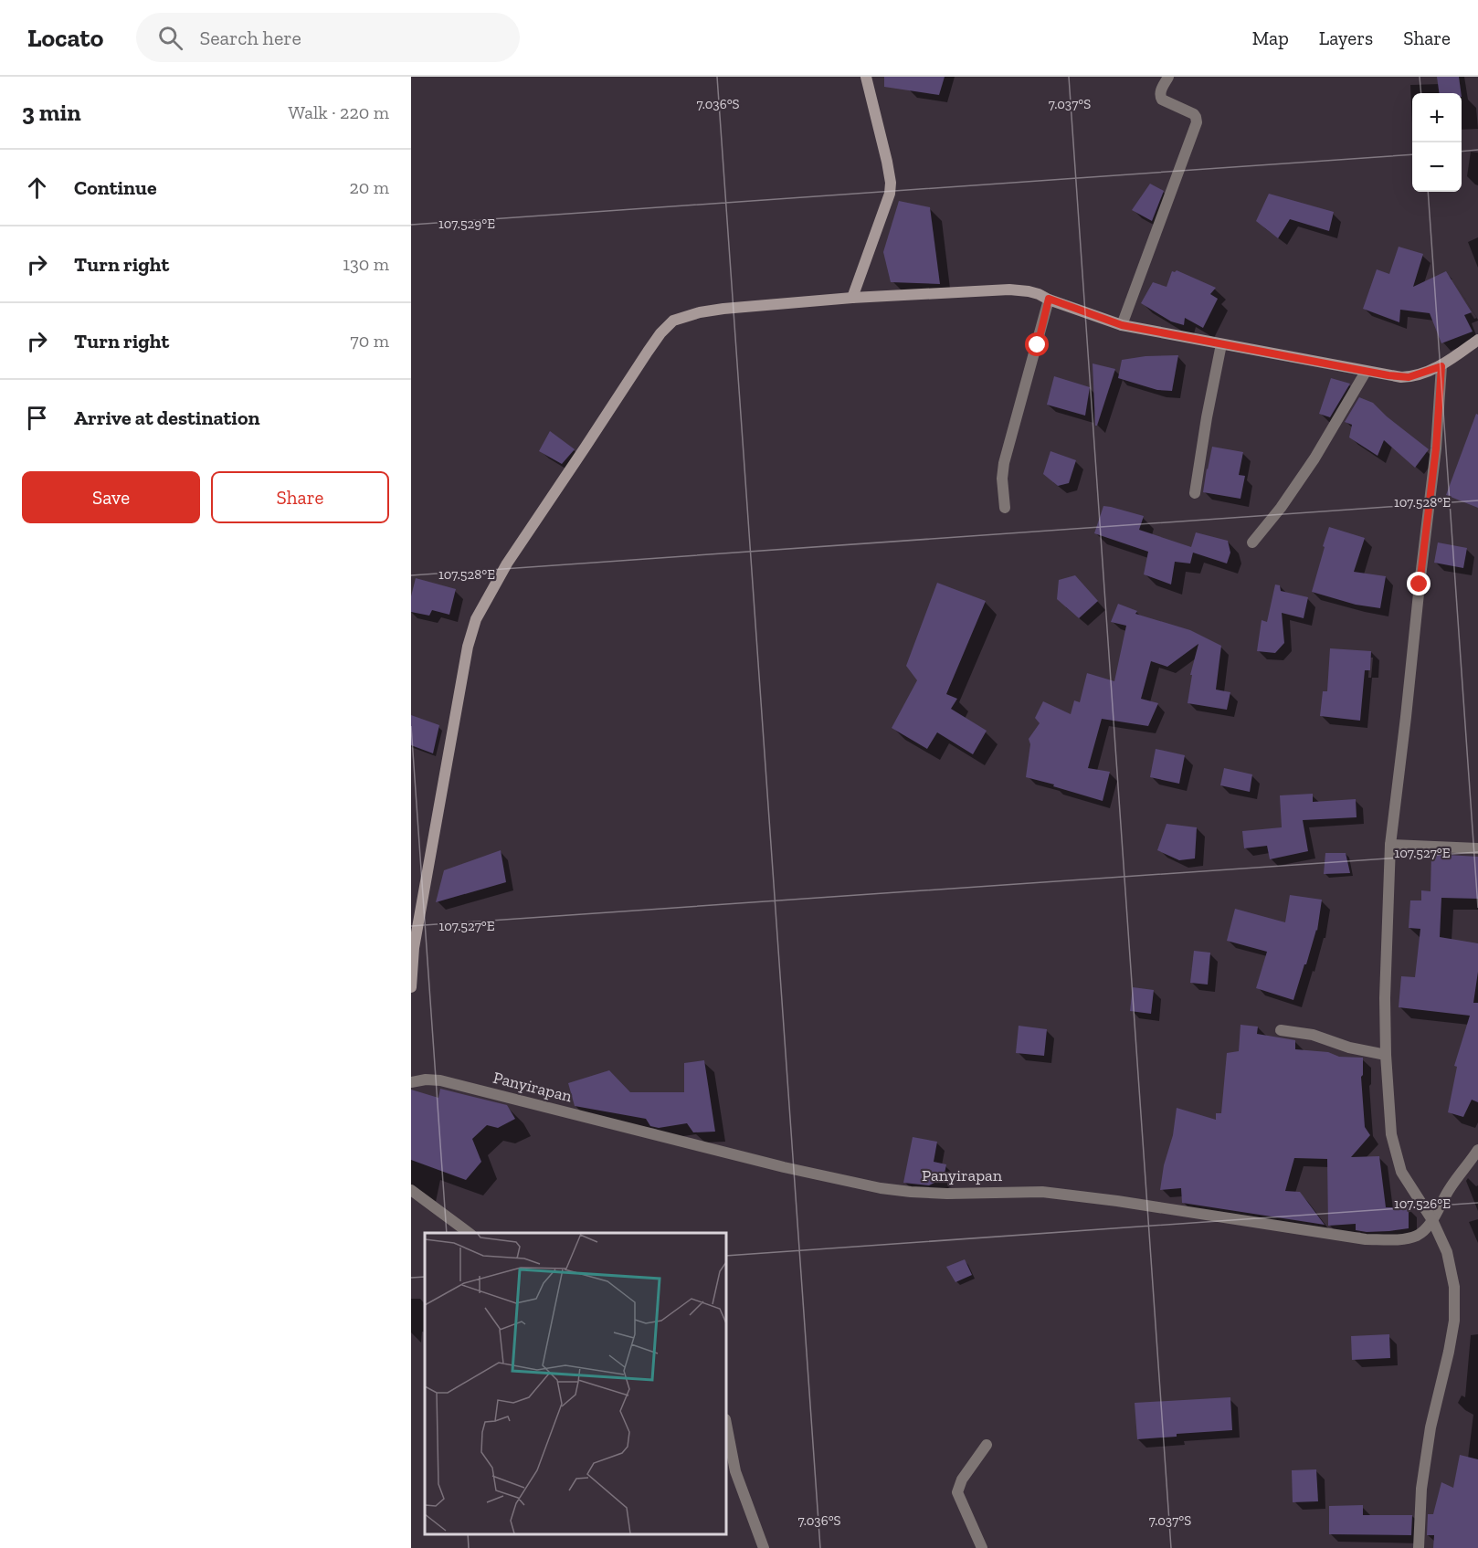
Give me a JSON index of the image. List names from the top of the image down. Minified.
{"streets":{"street":["Panyirapan"]},"page":{"header":"Locato","search":"Search here","nav":["Map","Layers","Share"],"heading":["3 min","Walk · 220 m"],"map_buttons":["+","−"],"list":[["Continue","20 m"],["Turn right","130 m"],["Turn right","70 m"],"Arrive at destination"],"buttons":["Save","Share"]},"coordinates":["7.036°S","7.037°S","107.529°E","107.528°E","107.527°E","107.526°E"]}
